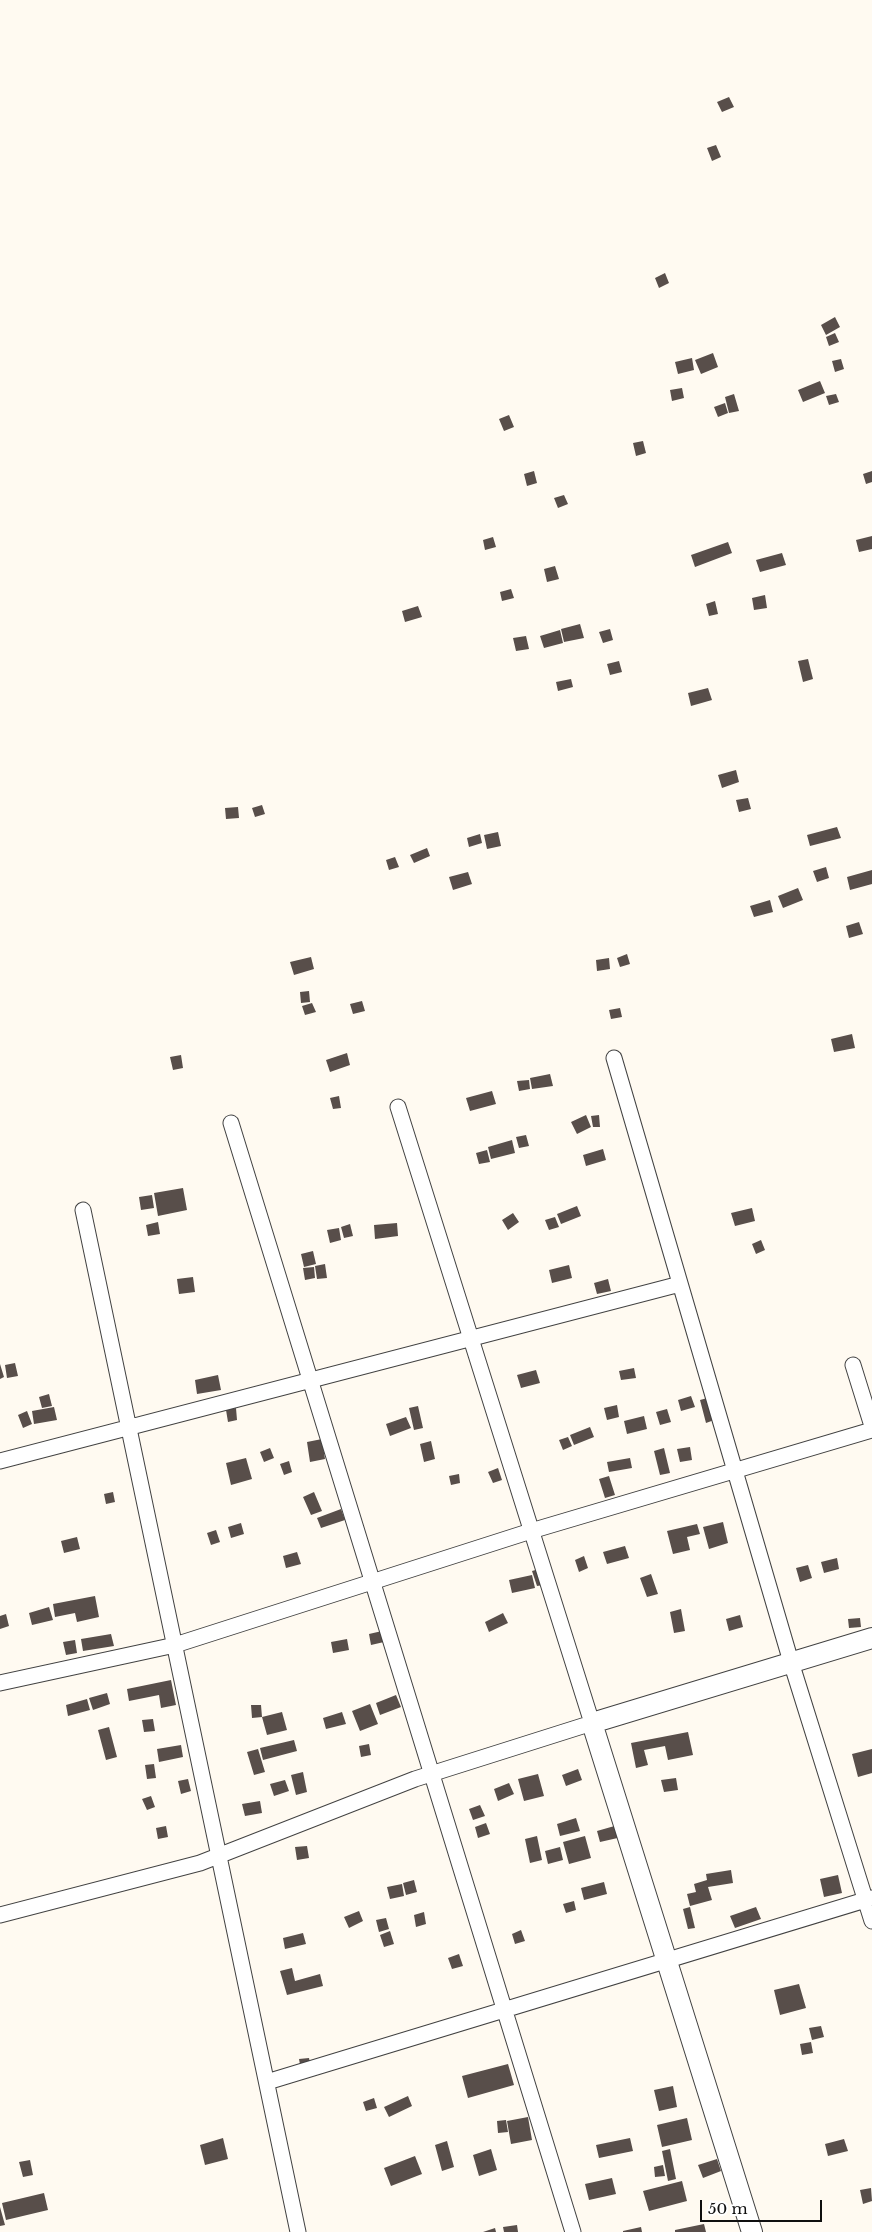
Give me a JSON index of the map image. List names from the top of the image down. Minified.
{"scale_bar":"50 m"}
